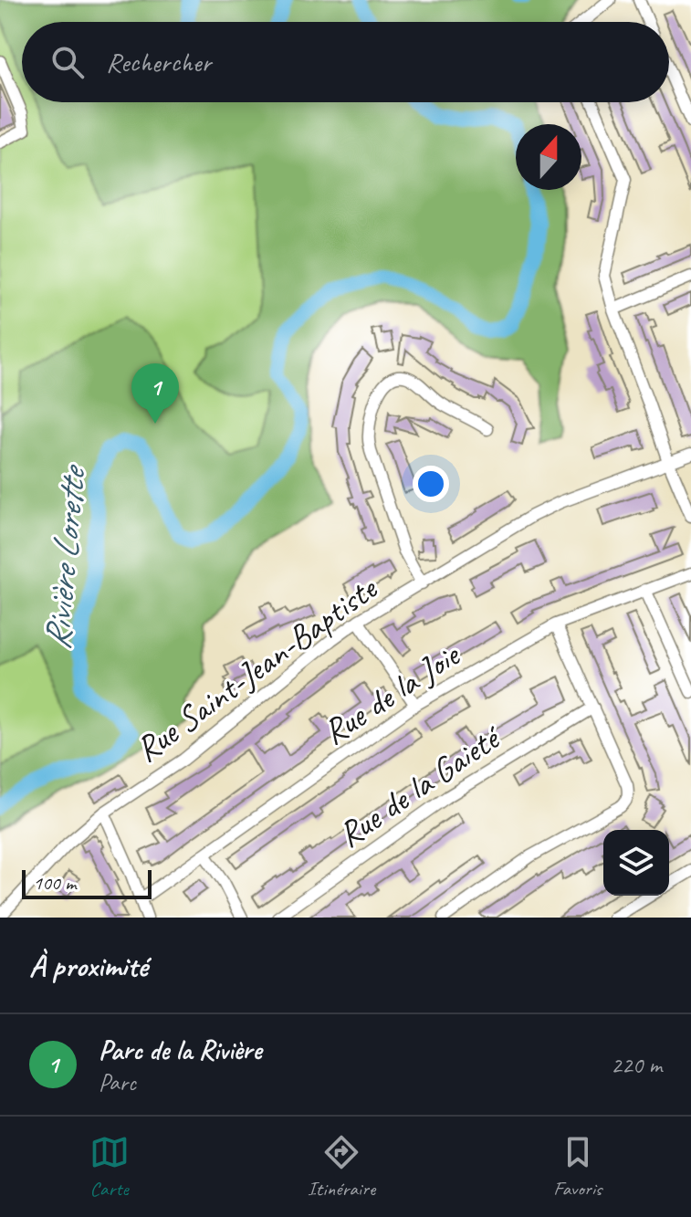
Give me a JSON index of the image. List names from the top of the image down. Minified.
{"streets":{"street":["Rue Saint-Jean-Baptiste","Rue de la Joie","Rue de la Gaieté"]},"water":["Rivière Lorette"],"scale_bar":"100 m","north":"top","page":{"search":"Rechercher","pins":"1","scale":"100 m","heading":"À proximité","list":[{"mark":"1","name":"Parc de la Rivière","note":"Parc","value":"220 m"}],"nav":["Carte","Itinéraire","Favoris"]}}
